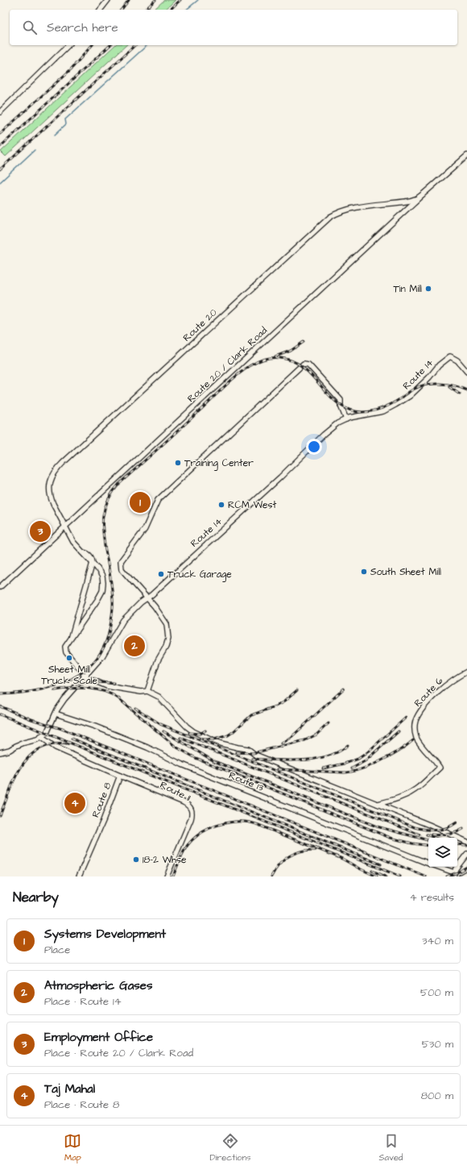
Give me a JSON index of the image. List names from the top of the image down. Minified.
{"streets":{"street":["Route 20","Route 20 / Clark Road","Route 14","Route 6","Route 13","Route 11","Route 8"]},"crossings":[["Route 20","Route 20 / Clark Road"],["Route 14","Route 13"],["Route 14","Route 8"],["Route 11","Route 8"]],"places":["Tin Mill","Training Center","RCM West","South Sheet Mill","Truck Garage","Sheet Mill Truck Scale","18-2 Whse"],"page":{"search":"Search here","pins":["1","3","2","4"],"heading":["Nearby","4 results"],"list":[{"mark":"1","name":"Systems Development","note":"Place","value":"340 m"},{"mark":"2","name":"Atmospheric Gases","note":"Place · Route 14","value":"500 m"},{"mark":"3","name":"Employment Office","note":"Place · Route 20 / Clark Road","value":"530 m"},{"mark":"4","name":"Taj Mahal","note":"Place · Route 8","value":"800 m"}],"nav":["Map","Directions","Saved"]}}
